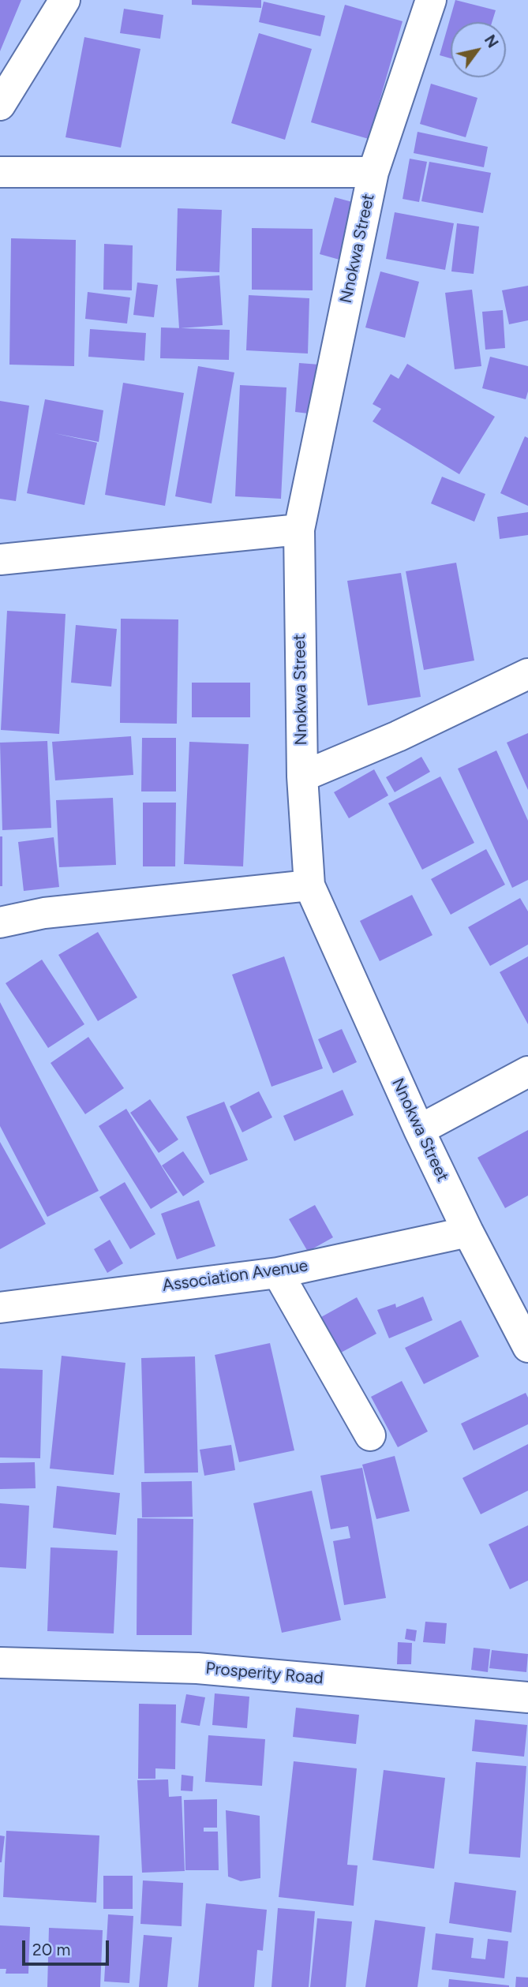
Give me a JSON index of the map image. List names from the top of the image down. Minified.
{"streets":{"street":["Nnokwa Street","Association Avenue","Prosperity Road"]},"crossings":[["Nnokwa Street","Association Avenue"]],"scale_bar":"20 m","north":"top right"}
